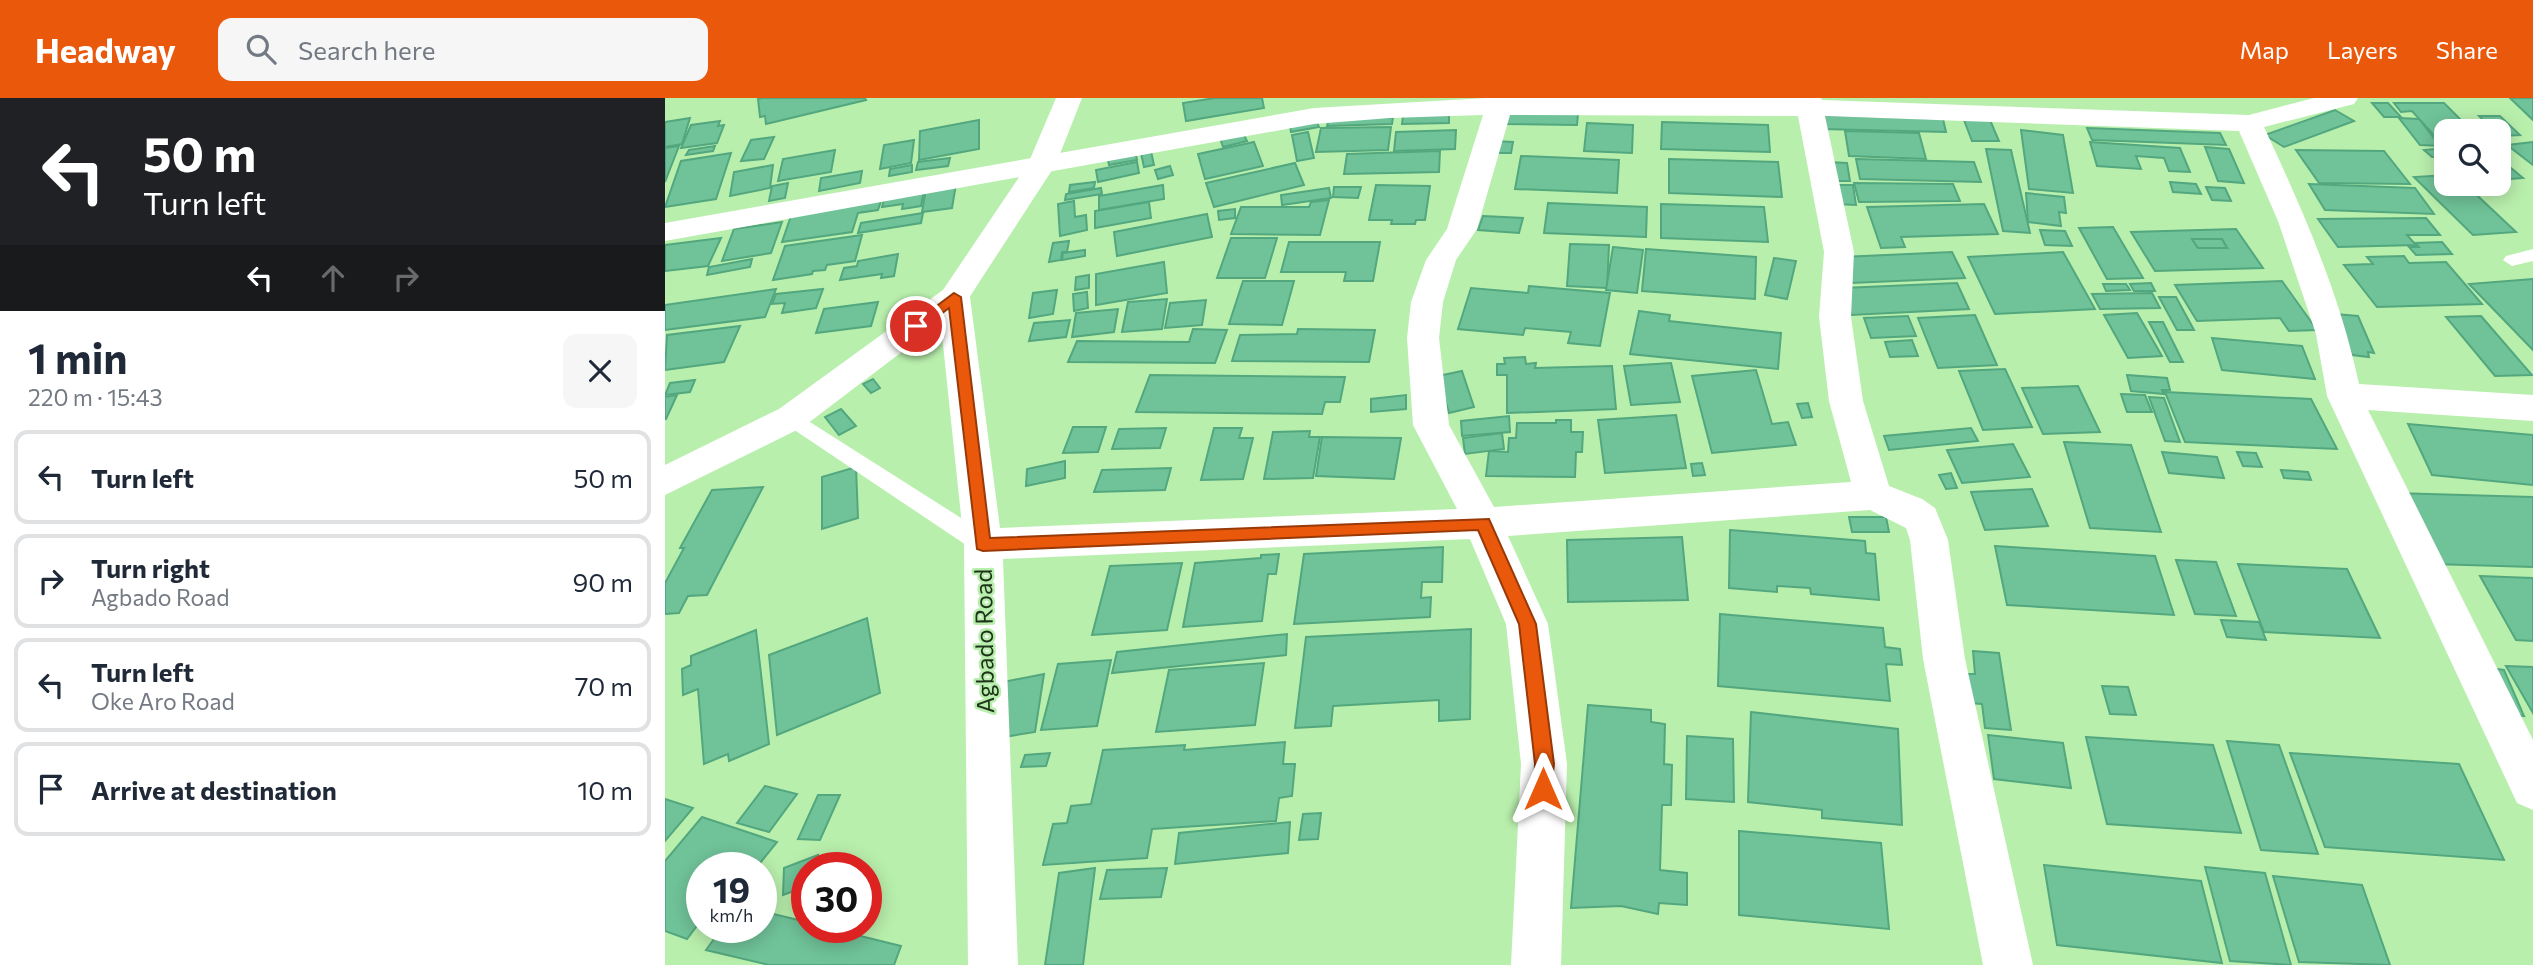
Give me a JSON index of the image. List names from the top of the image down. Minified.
{"streets":{"street":["Agbado Road"]},"page":{"header":"Headway","search":"Search here","nav":["Map","Layers","Share"],"turn":["50 m","Turn left"],"heading":["1 min","220 m · 15:43"],"list":[{"name":"Turn left","value":"50 m"},{"name":"Turn right","note":"Agbado Road","value":"90 m"},{"name":"Turn left","note":"Oke Aro Road","value":"70 m"},{"name":"Arrive at destination","value":"10 m"}],"speed":"19 km/h","limit":"30"}}
